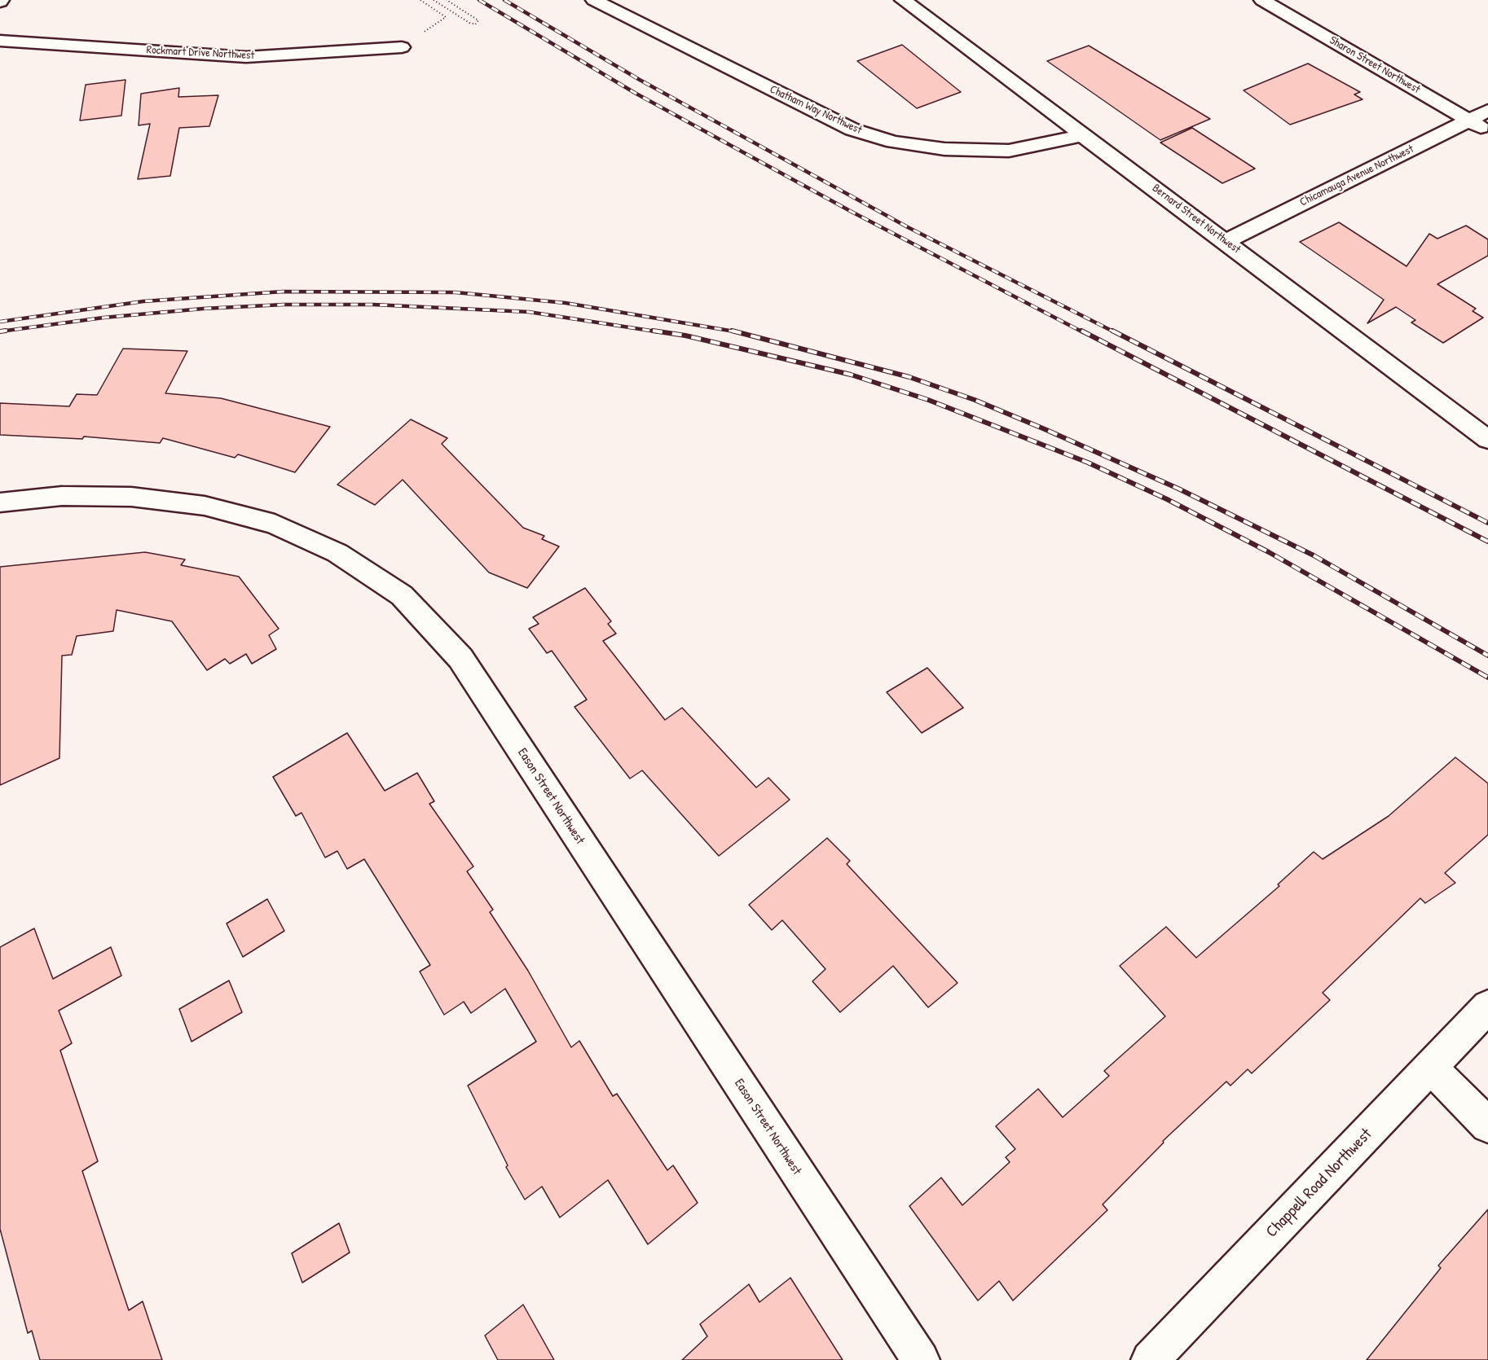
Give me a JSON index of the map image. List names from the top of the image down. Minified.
{"streets":{"street":["Rockmart Drive Northwest","Sharon Street Northwest","Chatham Way Northwest","Chicamauga Avenue Northwest","Bernard Street Northwest","Eason Street Northwest","Chappell Road Northwest"]},"crossings":[["Sharon Street Northwest","Chicamauga Avenue Northwest"],["Chatham Way Northwest","Bernard Street Northwest"],["Chicamauga Avenue Northwest","Bernard Street Northwest"]]}
